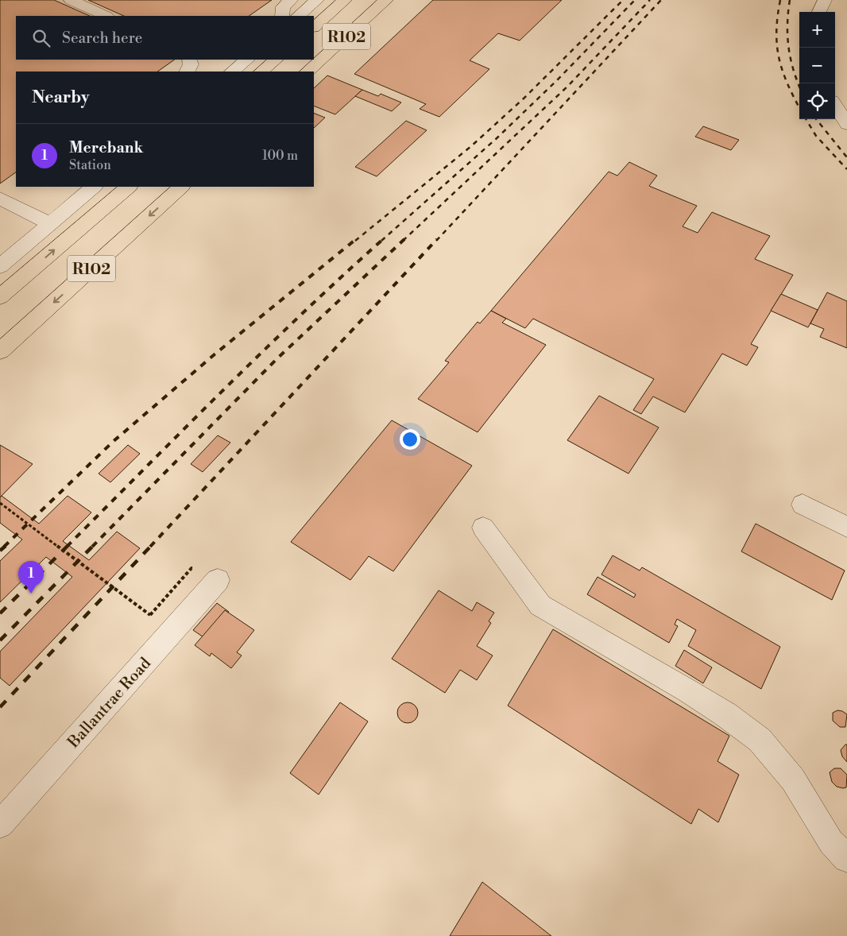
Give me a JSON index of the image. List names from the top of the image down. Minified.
{"streets":{"main road":["R102"],"lane":["Ballantrae Road"]},"page":{"map_buttons":["+","−"],"search":"Search here","heading":"Nearby","list":[{"mark":"1","name":"Merebank","note":"Station","value":"100 m"}],"pins":"1"}}
